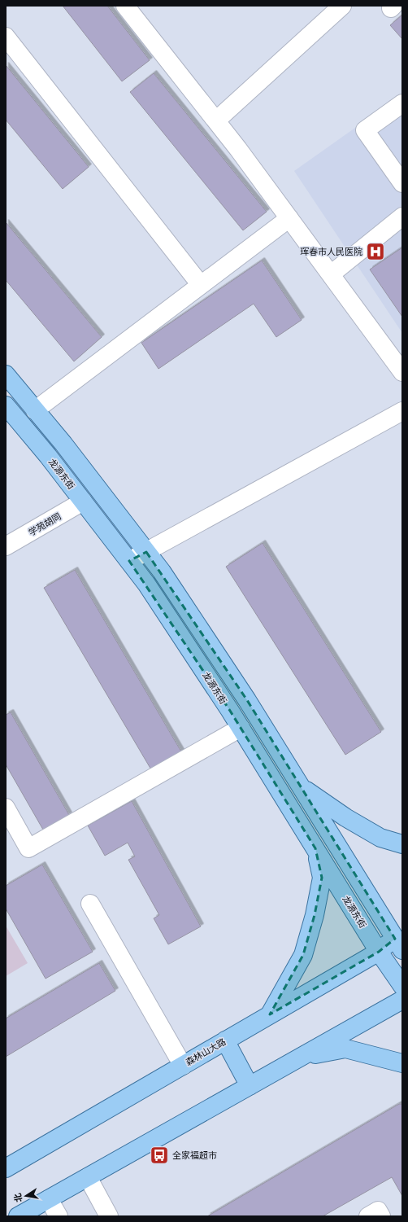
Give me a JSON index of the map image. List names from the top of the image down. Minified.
{"streets":{"main road":["龙源东街","森林山大路"],"street":["学苑胡同"]},"crossings":[["龙源东街","学苑胡同"],["龙源东街","森林山大路"]],"places":{"hospital":["珲春市人民医院"],"bus stop":["全家福超市"]},"north":"left"}
